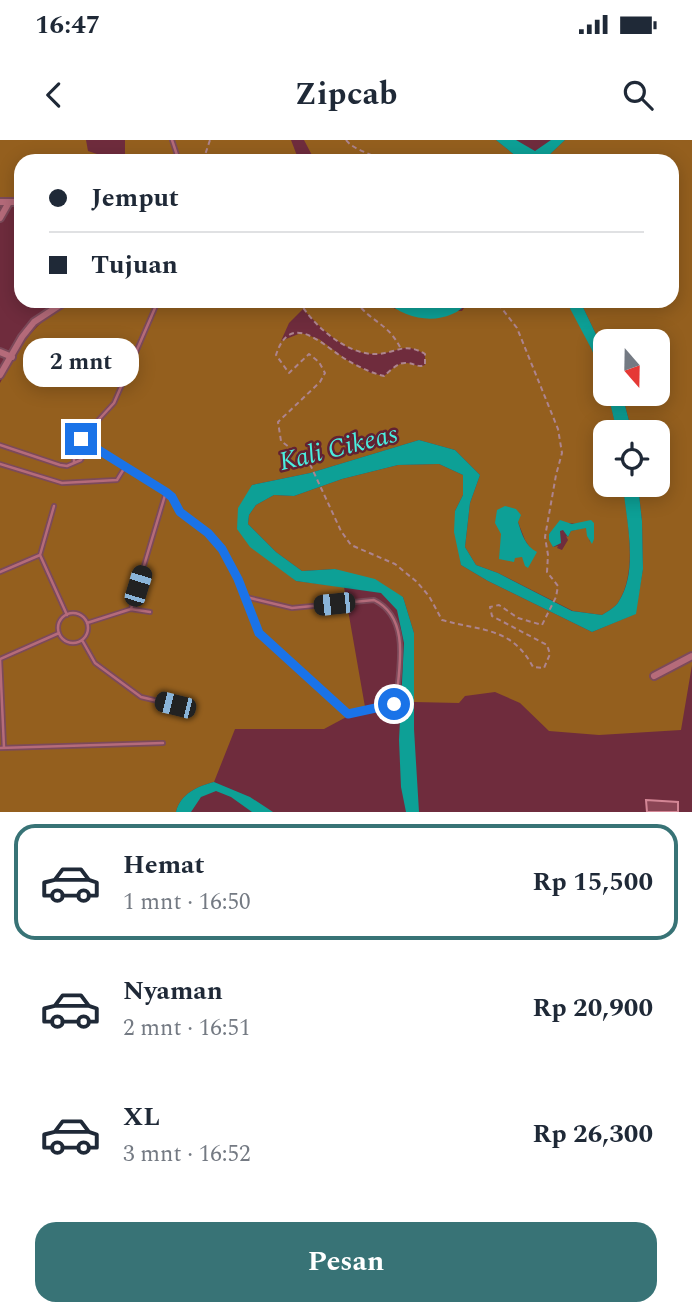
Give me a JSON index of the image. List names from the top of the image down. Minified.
{"water":["Kali Cikeas"],"north":"bottom","page":{"status":"16:47","header":"Zipcab","banner":["Jemput","Tujuan"],"bubble":"2 mnt","list":[{"name":"Hemat","note":"1 mnt · 16:50","value":"Rp 15,500"},{"name":"Nyaman","note":"2 mnt · 16:51","value":"Rp 20,900"},{"name":"XL","note":"3 mnt · 16:52","value":"Rp 26,300"}],"buttons":"Pesan"}}
